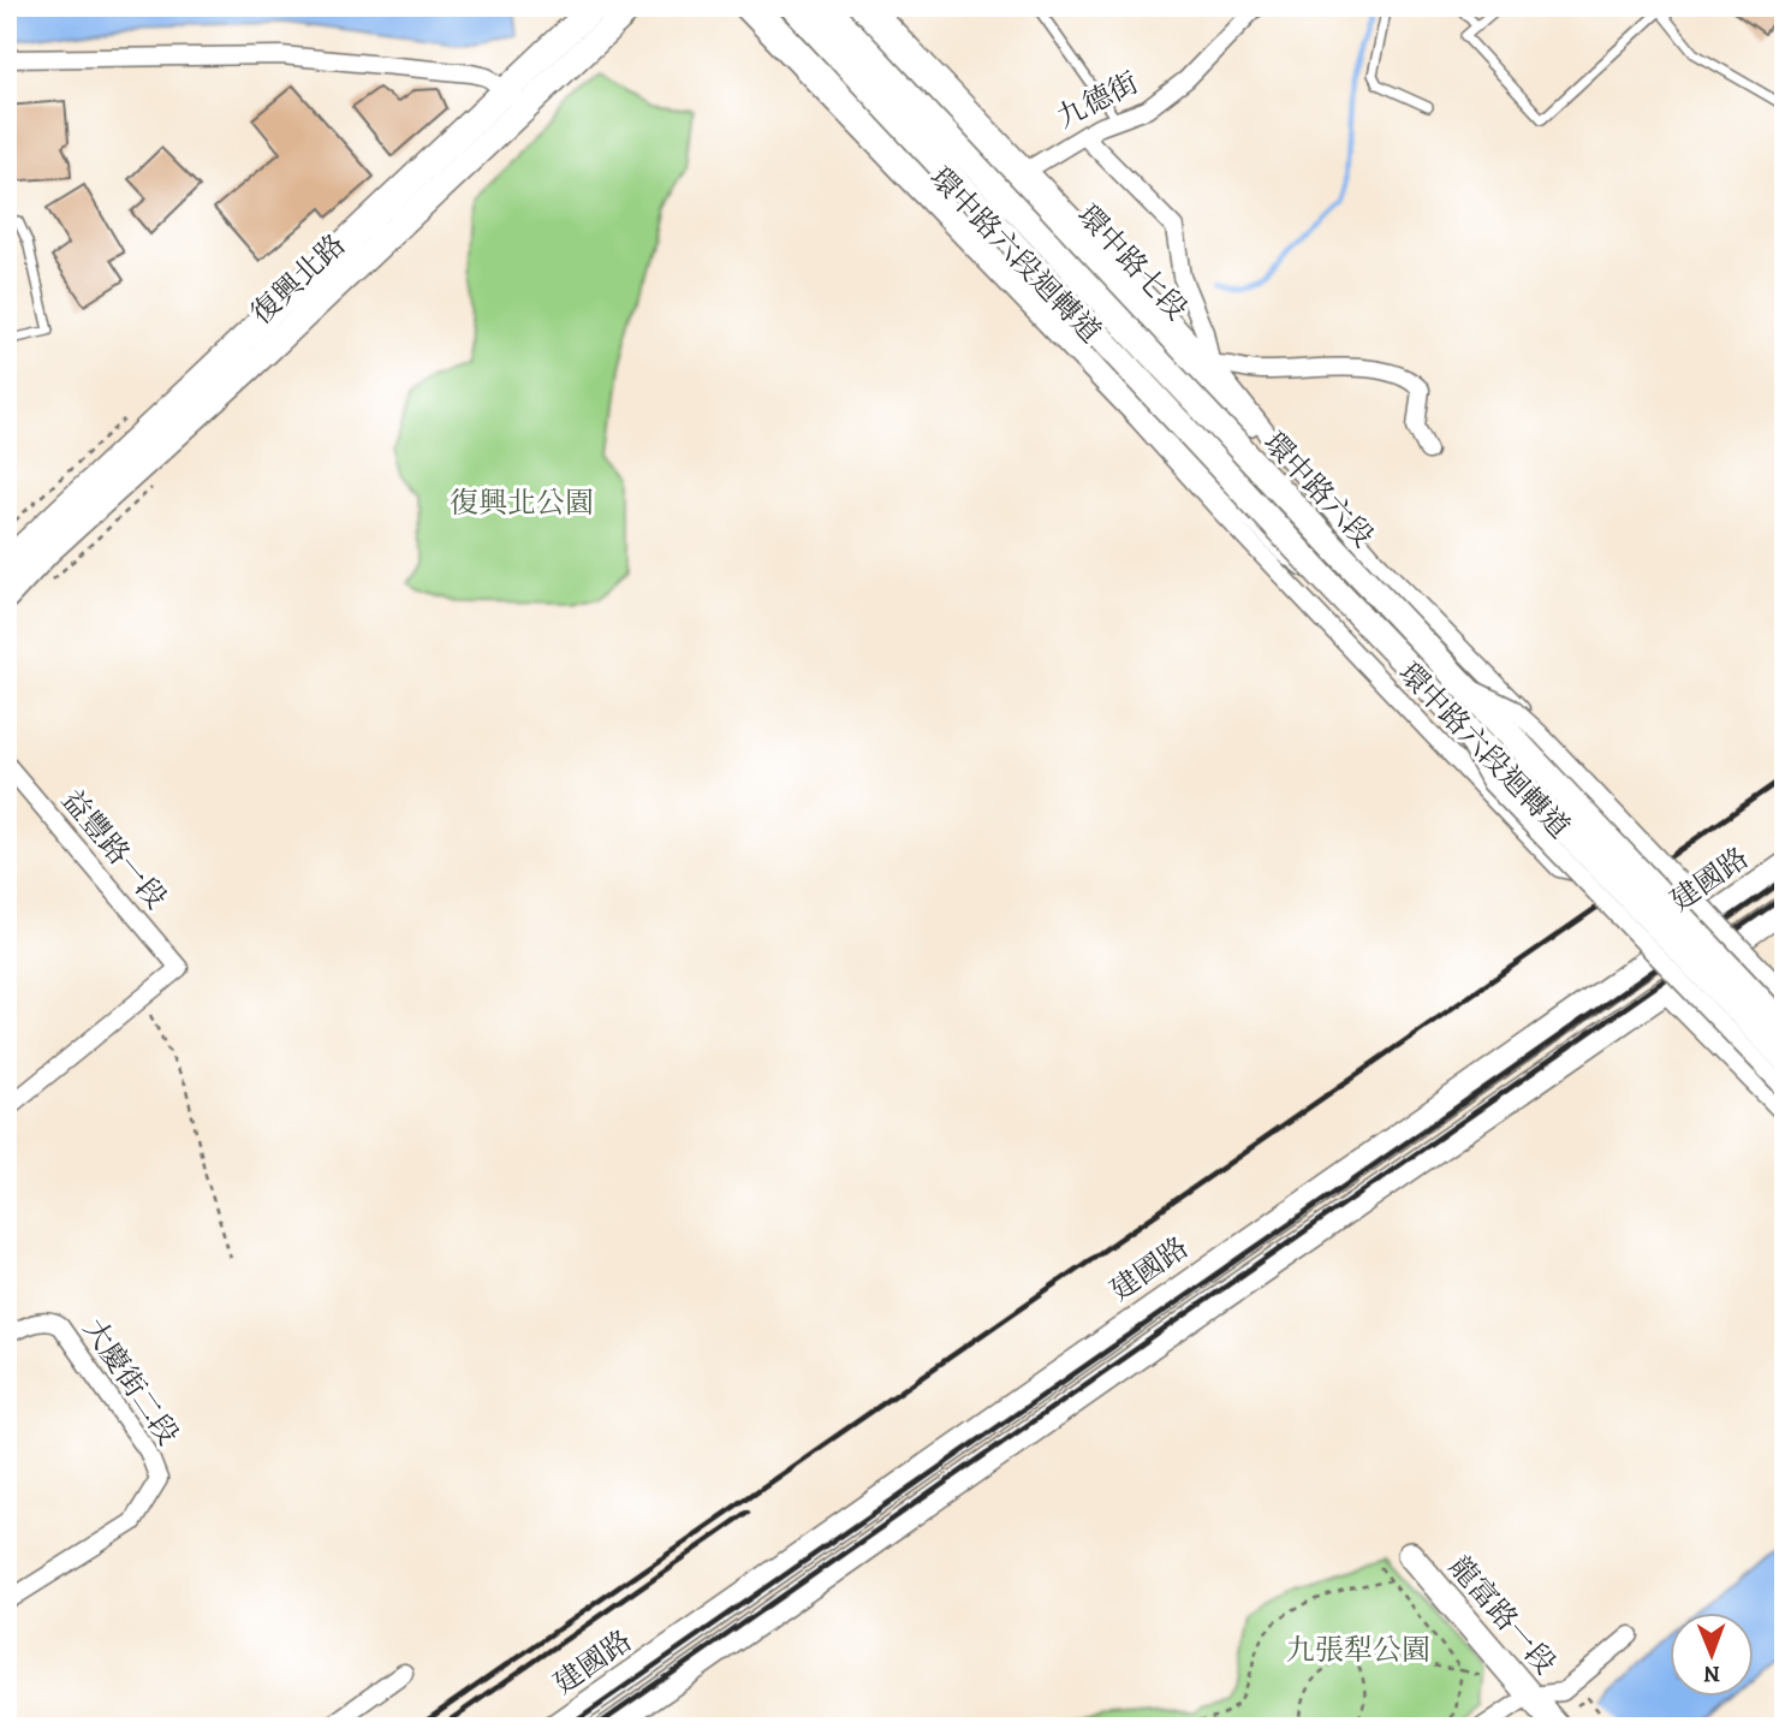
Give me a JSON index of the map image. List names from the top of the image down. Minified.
{"streets":{"street":["九德街","環中路六段迴轉道","環中路七段","復興北路","環中路六段","益豐路一段","建國路","大慶街二段","龍富路一段"]},"crossings":[["九德街","環中路六段迴轉道"],["九德街","環中路七段"],["九德街","環中路六段"],["環中路六段迴轉道","環中路七段"],["環中路六段迴轉道","環中路六段"],["環中路七段","環中路六段"]],"parks":["復興北公園","九張犁公園"],"north":"bottom"}
